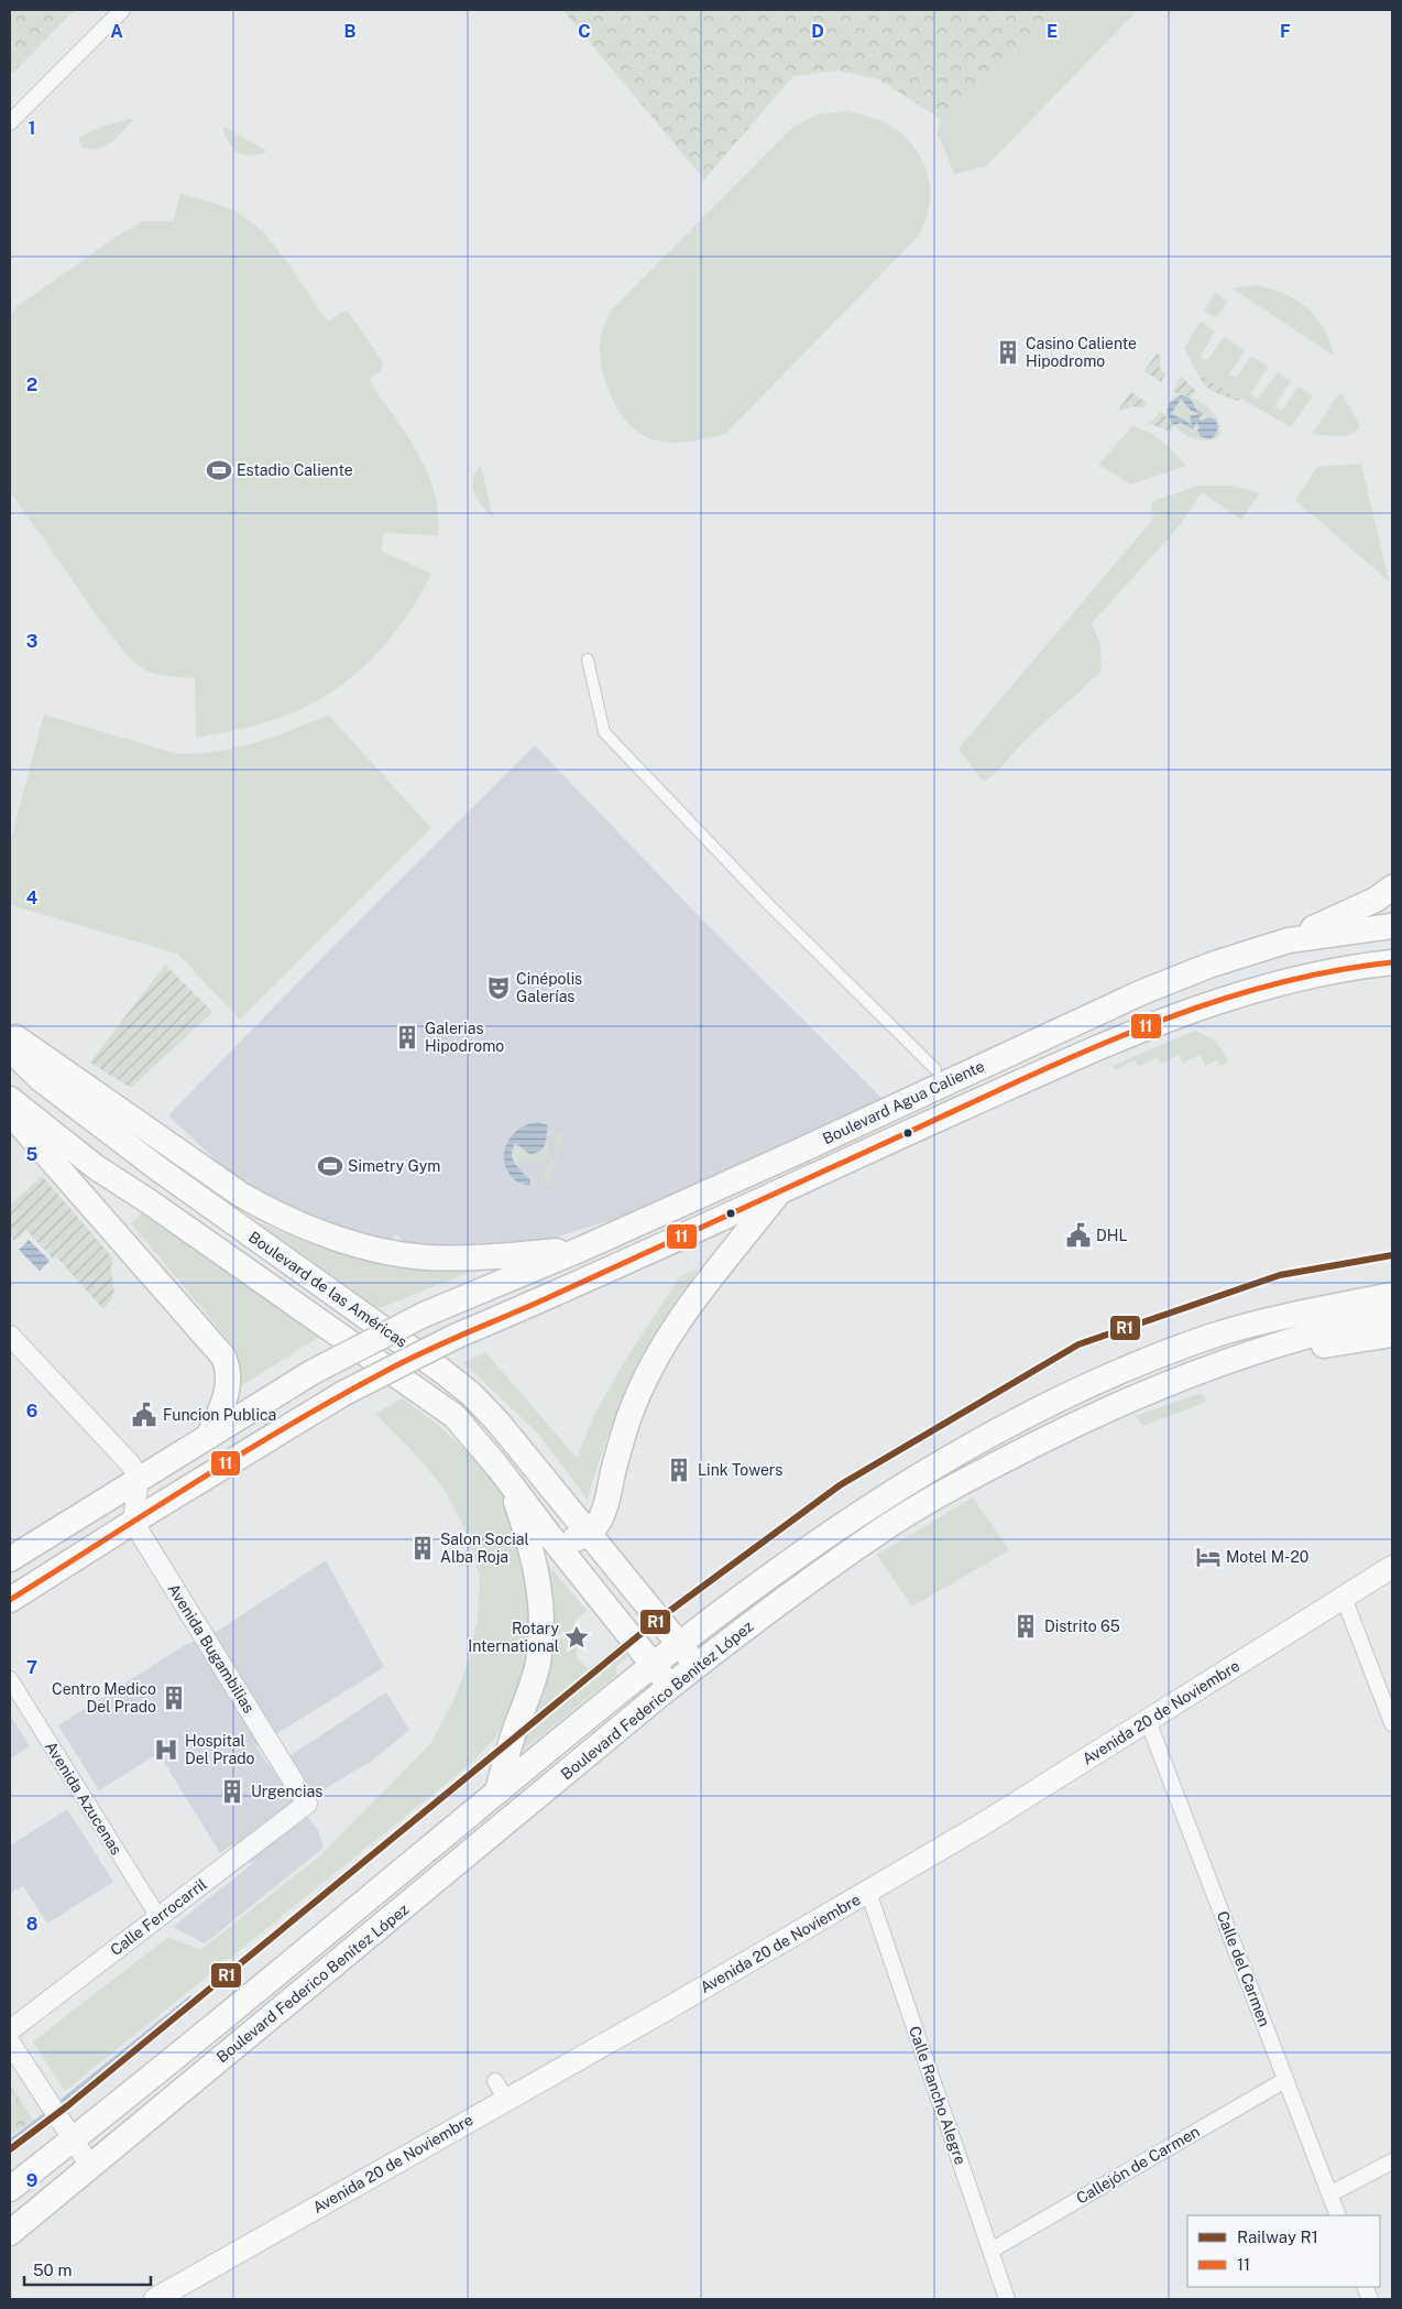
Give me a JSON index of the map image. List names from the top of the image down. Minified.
{"streets":{"main road":["Boulevard Agua Caliente","Boulevard de las Américas","Boulevard Federico Benítez López","Avenida 20 de Noviembre"],"street":["Avenida Bugambilias","Avenida Azucenas","Calle Ferrocarril","Calle del Carmen","Calle Rancho Alegre","Callejón de Carmen"]},"crossings":[["Boulevard Agua Caliente","Avenida Bugambilias"],["Boulevard de las Américas","Boulevard Federico Benítez López"],["Avenida Bugambilias","Calle Ferrocarril"],["Avenida 20 de Noviembre","Calle del Carmen"],["Avenida 20 de Noviembre","Calle Rancho Alegre"],["Avenida Azucenas","Calle Ferrocarril"],["Calle del Carmen","Callejón de Carmen"],["Calle Rancho Alegre","Callejón de Carmen"]],"places":{"building":["Casino Caliente Hipodromo","Galerias Hipodromo","Link Towers","Salon Social Alba Roja","Distrito 65","Centro Medico Del Prado","Urgencias"],"sports":["Estadio Caliente","Simetry Gym"],"theatre":["Cinépolis Galerías"],"public building":["DHL","Funcion Publica"],"hotel":["Motel M-20"],"place":["Rotary International"],"hospital":["Hospital Del Prado"]},"lines":["transit line 11","rail line R1"],"legend":["Railway R1","11"],"scale_bar":"50 m","grid":{"columns":["A","B","C","D","E","F"],"rows":["1","2","3","4","5","6","7","8","9"]}}
